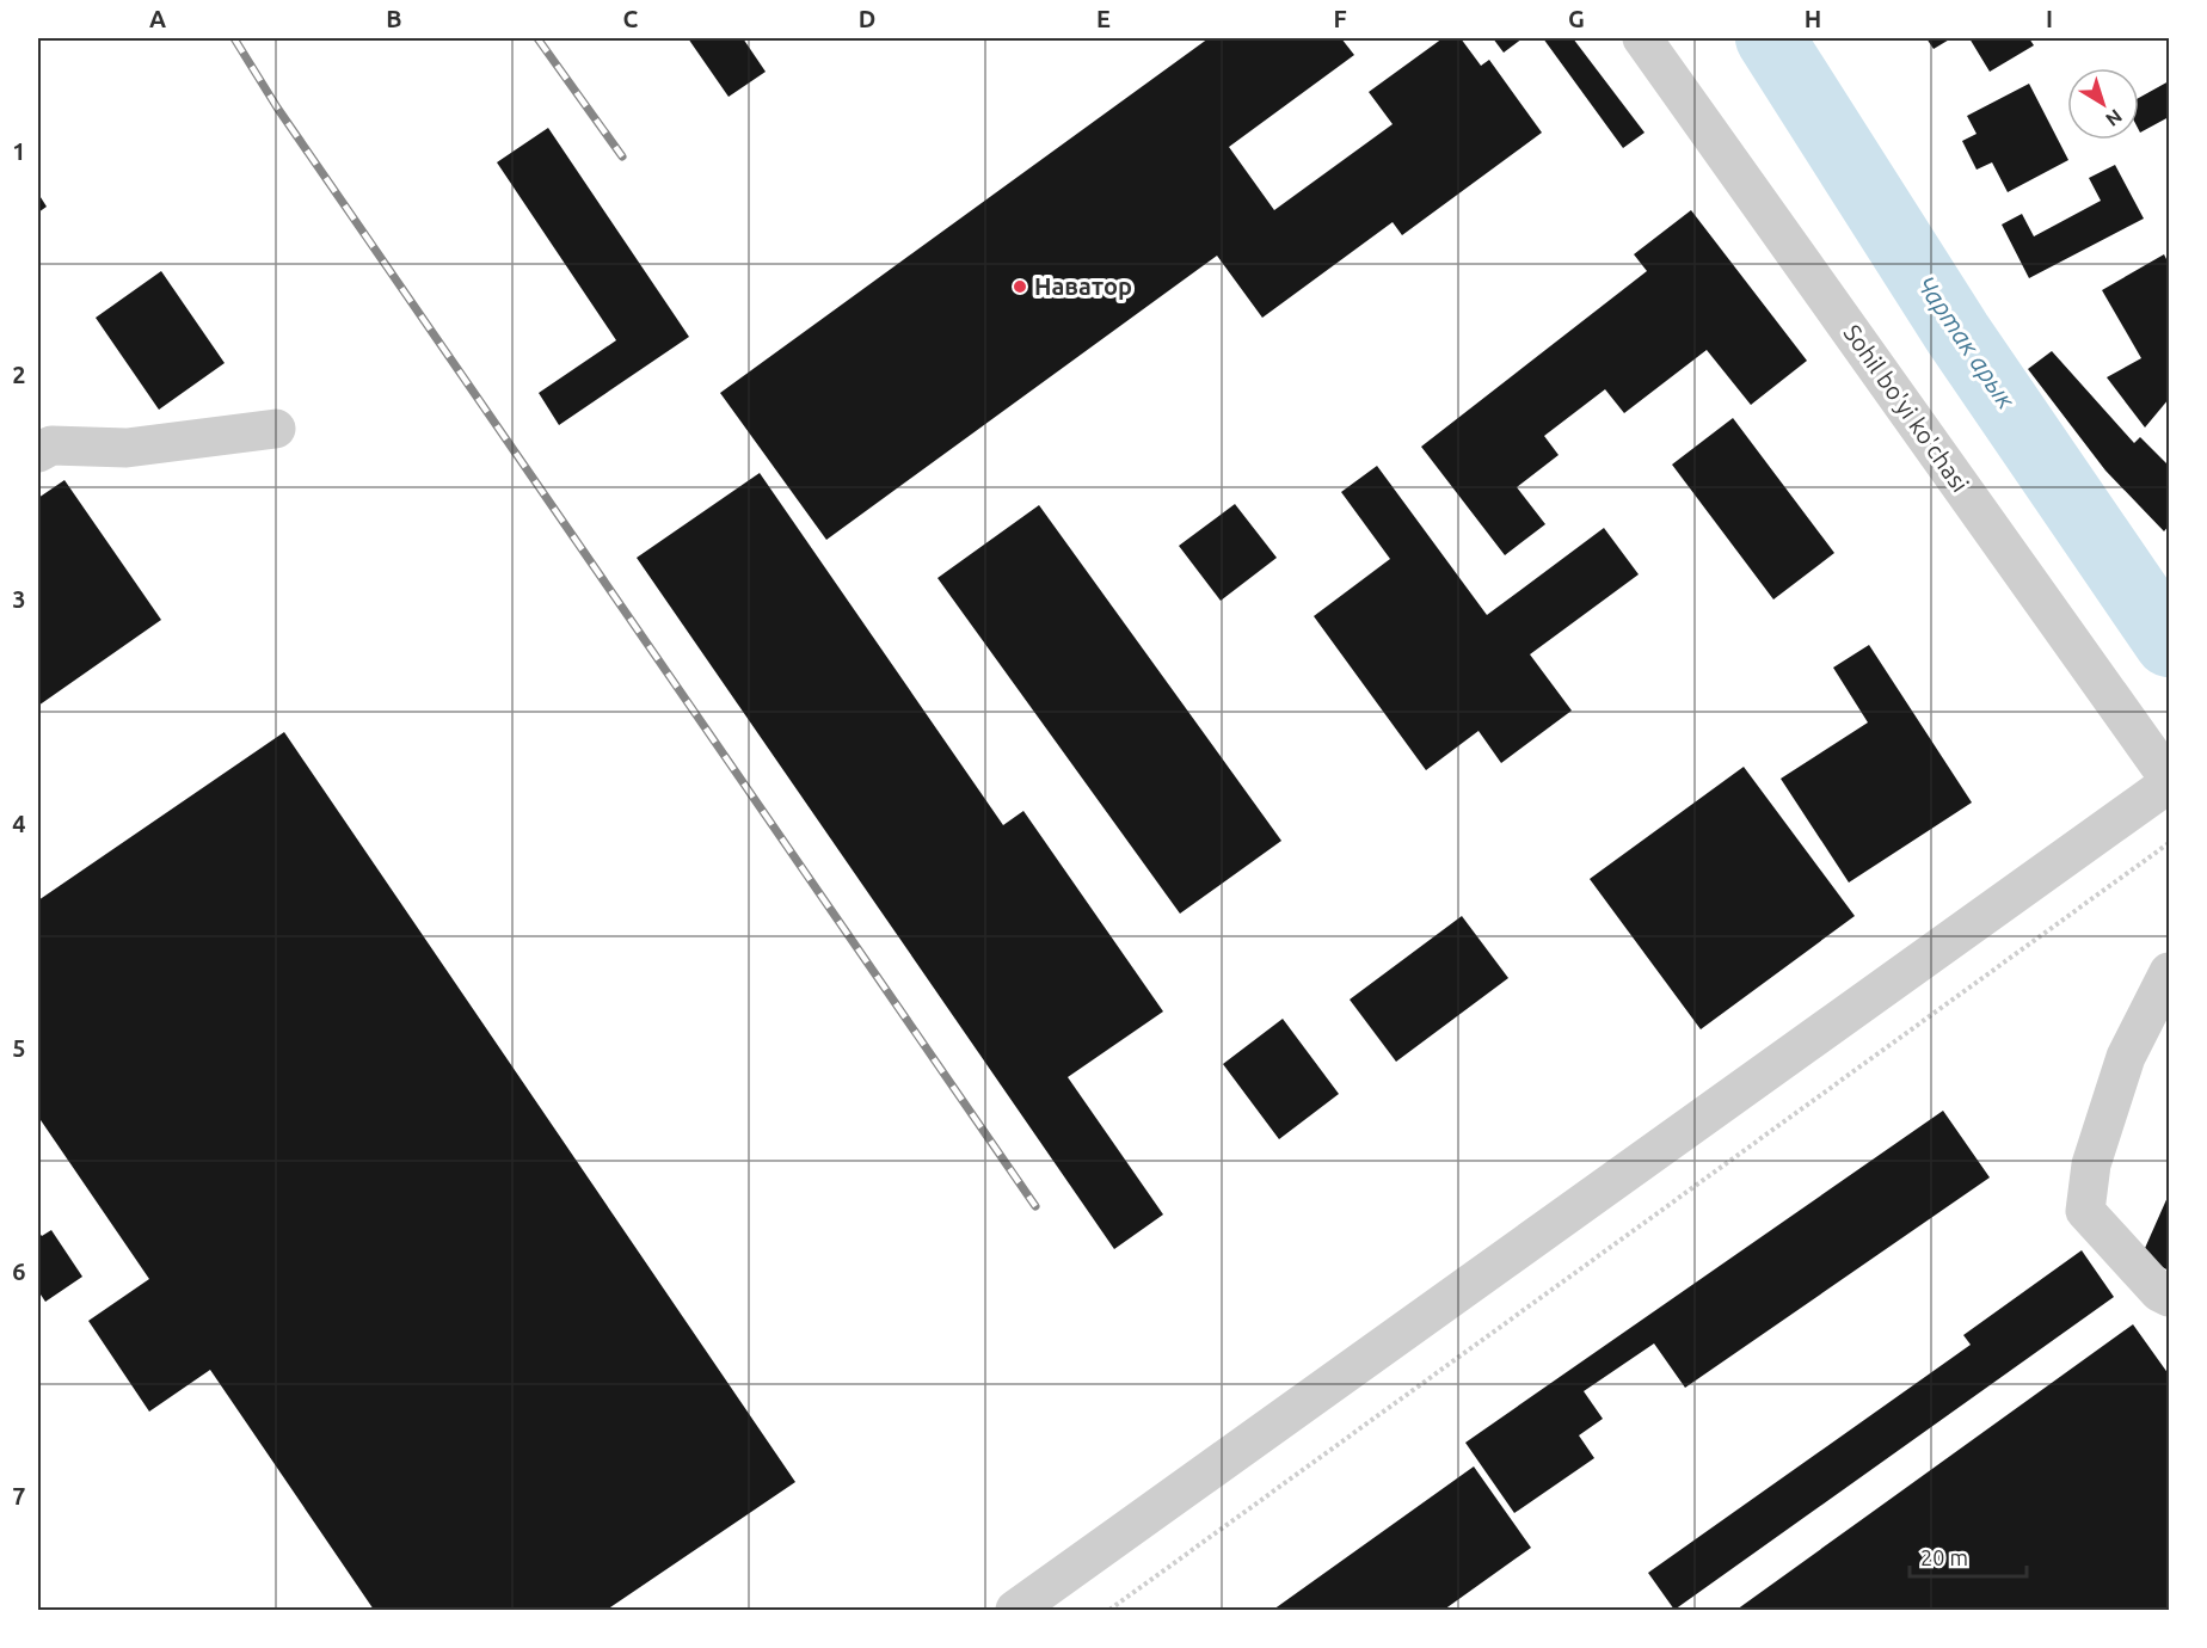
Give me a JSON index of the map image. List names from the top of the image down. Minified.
{"streets":{"street":["Sohil bo'yi ko'chasi"]},"water":["Чартак арык"],"places":["Наватор"],"scale_bar":"20 m","north":"bottom right","grid":{"columns":["A","B","C","D","E","F","G","H","I"],"rows":["1","2","3","4","5","6","7"]}}
